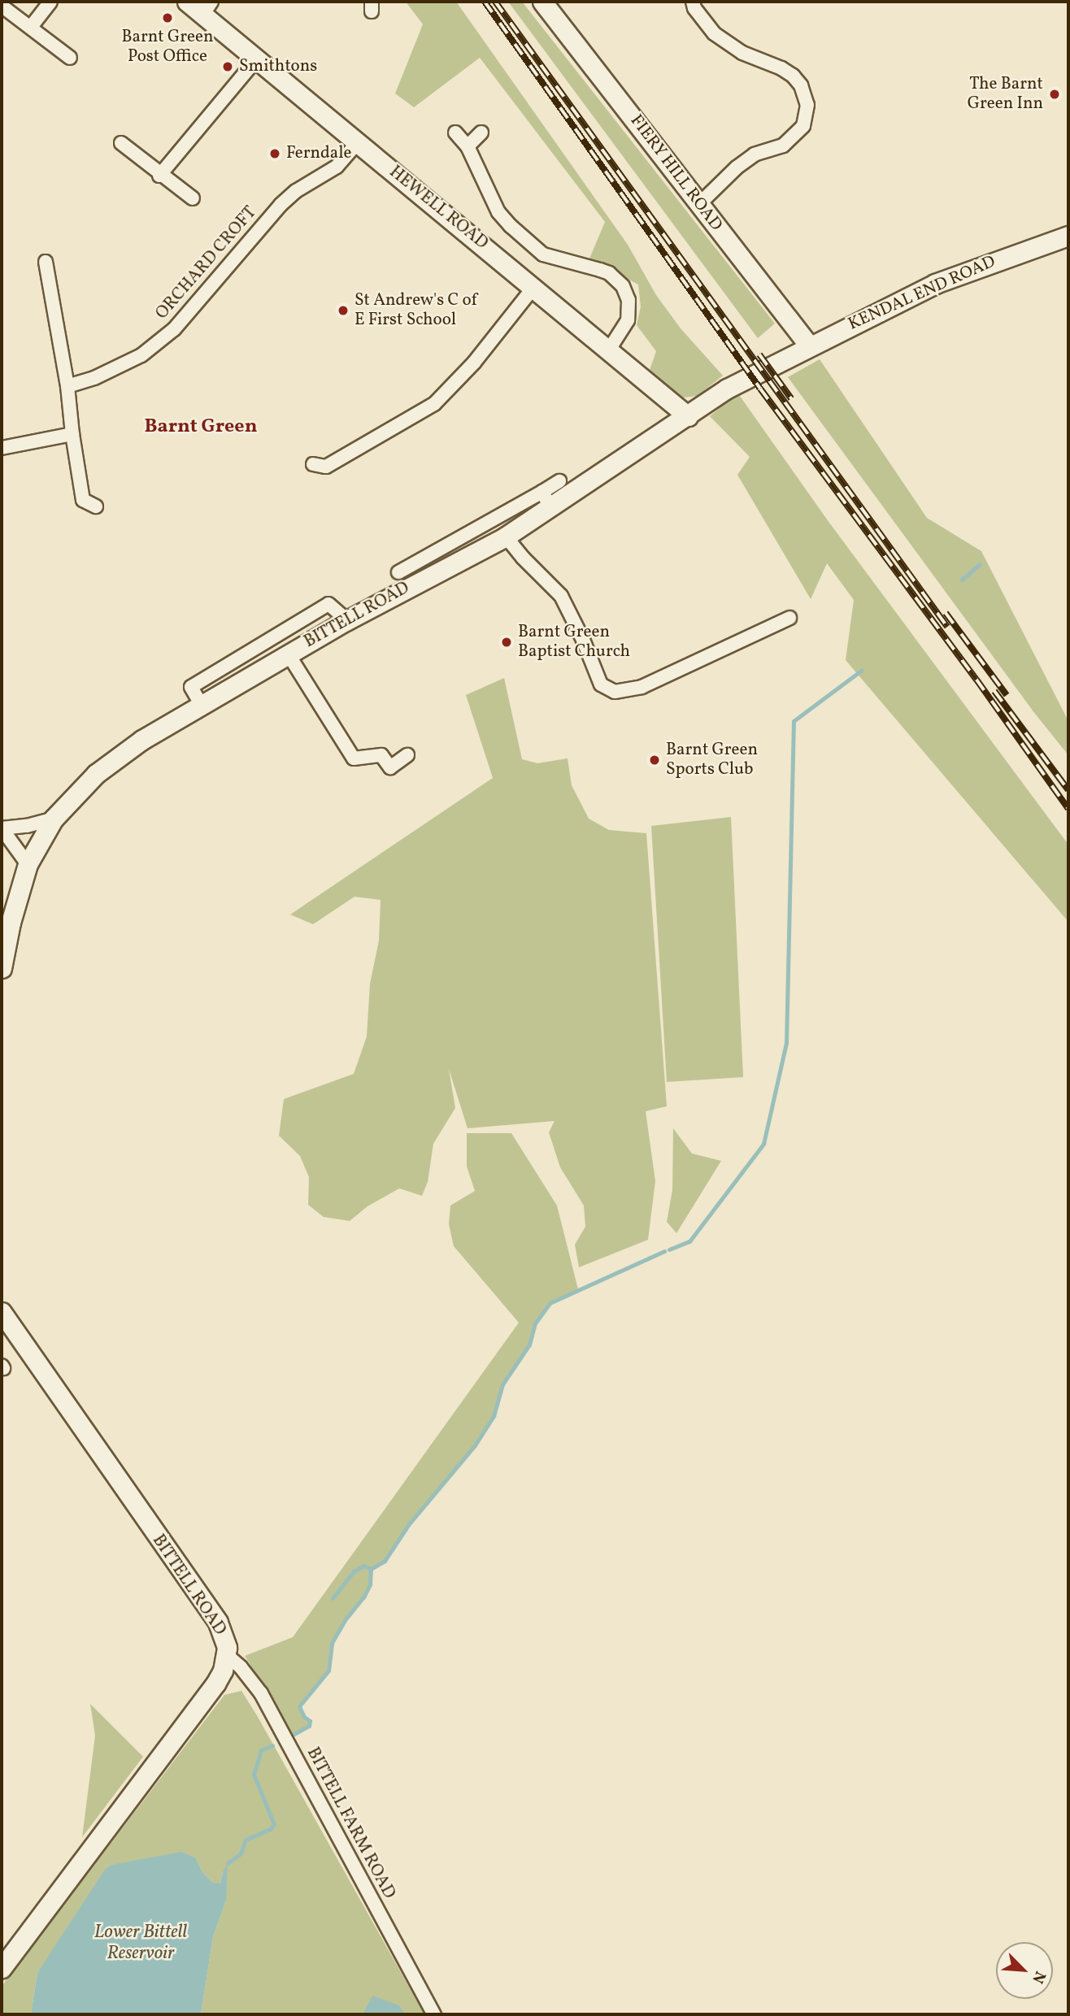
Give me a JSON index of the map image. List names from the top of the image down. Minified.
{"streets":{"main road":["FIERY HILL ROAD","HEWELL ROAD","KENDAL END ROAD","BITTELL ROAD"],"street":["ORCHARD CROFT","BITTELL FARM ROAD"]},"crossings":[["FIERY HILL ROAD","KENDAL END ROAD"],["FIERY HILL ROAD","BITTELL ROAD"],["HEWELL ROAD","ORCHARD CROFT"],["HEWELL ROAD","BITTELL ROAD"],["KENDAL END ROAD","BITTELL ROAD"],["BITTELL ROAD","BITTELL FARM ROAD"]],"districts":["Barnt Green"],"water":["Lower Bittell Reservoir"],"places":["Barnt Green Post Office","Smithtons","The Barnt Green Inn","Ferndale","St Andrew's C of E First School","Barnt Green Baptist Church","Barnt Green Sports Club"],"north":"bottom right"}
